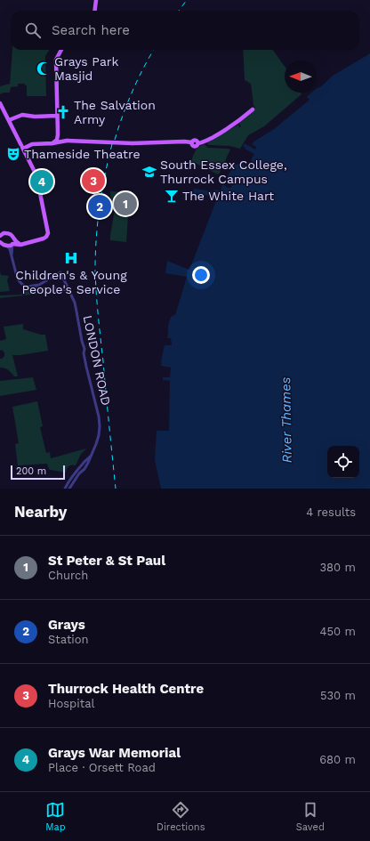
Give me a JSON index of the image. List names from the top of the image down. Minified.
{"streets":{"street":["LONDON ROAD"]},"water":["River Thames"],"places":{"mosque":["Grays Park Masjid"],"church":["The Salvation Army"],"theatre":["Thameside Theatre"],"school or university":["South Essex College, Thurrock Campus"],"bar":["The White Hart"],"hospital":["Children's & Young People's Service"]},"scale_bar":"200 m","north":"left","page":{"search":"Search here","pins":["3","4","1","2"],"scale":"200 m","heading":["Nearby","4 results"],"list":[{"mark":"1","name":"St Peter & St Paul","note":"Church","value":"380 m"},{"mark":"2","name":"Grays","note":"Station","value":"450 m"},{"mark":"3","name":"Thurrock Health Centre","note":"Hospital","value":"530 m"},{"mark":"4","name":"Grays War Memorial","note":"Place · Orsett Road","value":"680 m"}],"nav":["Map","Directions","Saved"]}}
